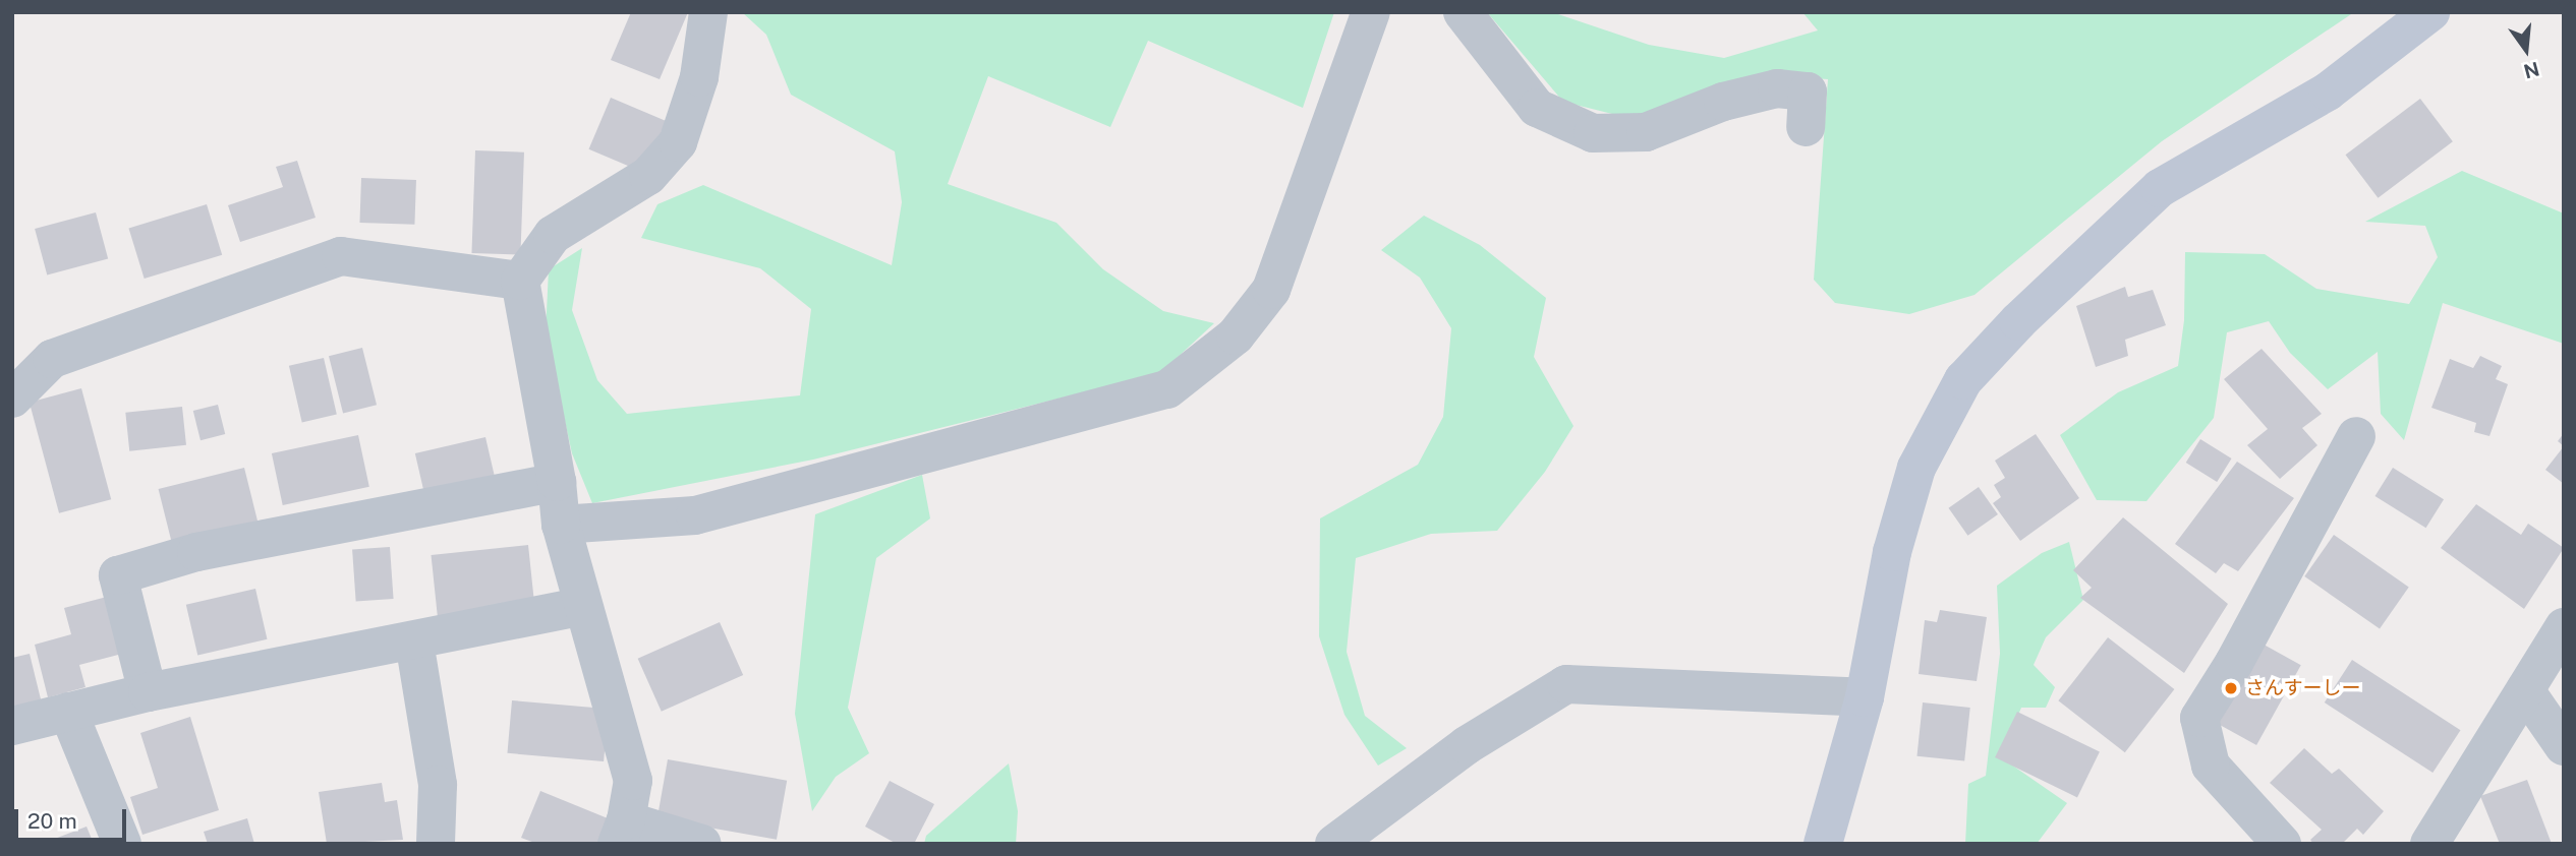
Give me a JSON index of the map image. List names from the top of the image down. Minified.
{"places":["さんすーしー"],"scale_bar":"20 m","north":"bottom"}
